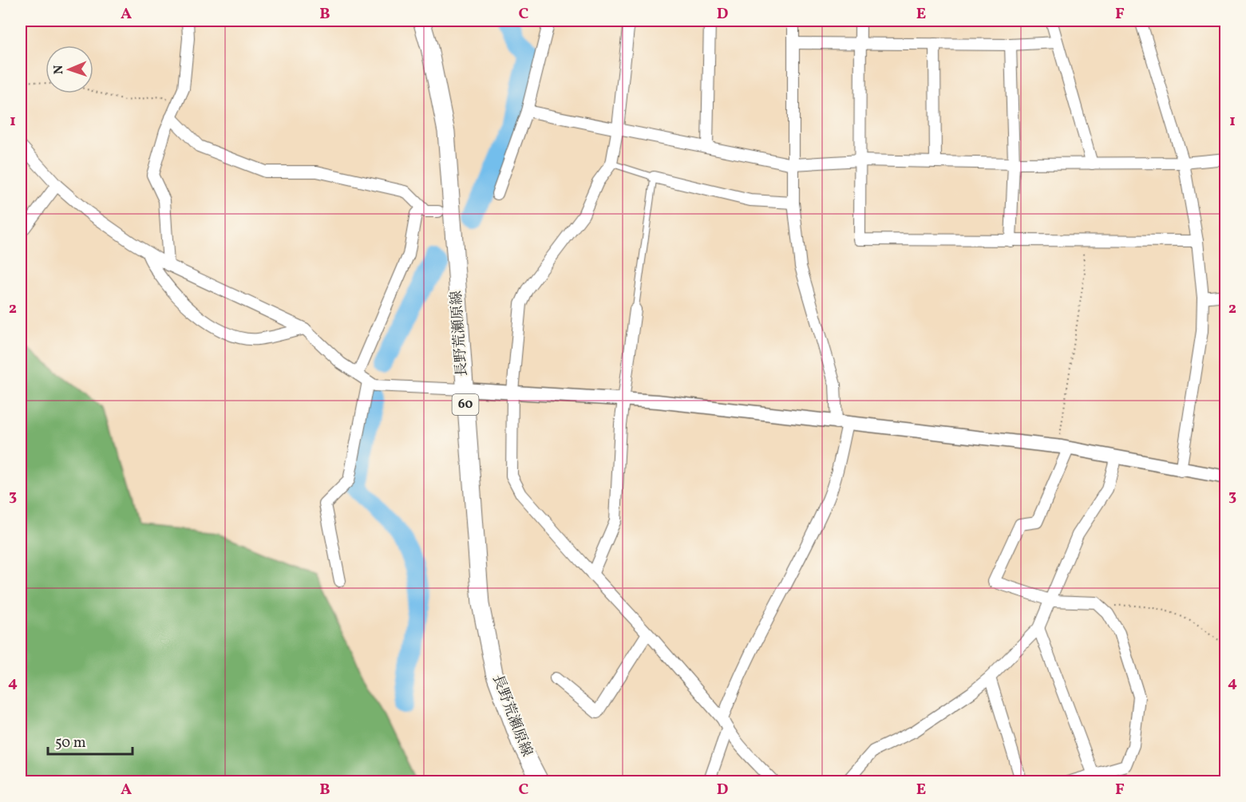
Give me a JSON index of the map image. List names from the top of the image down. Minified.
{"streets":{"main road":["長野荒瀬原線","60"]},"scale_bar":"50 m","north":"left","grid":{"columns":["A","B","C","D","E","F"],"rows":["1","2","3","4"]}}
